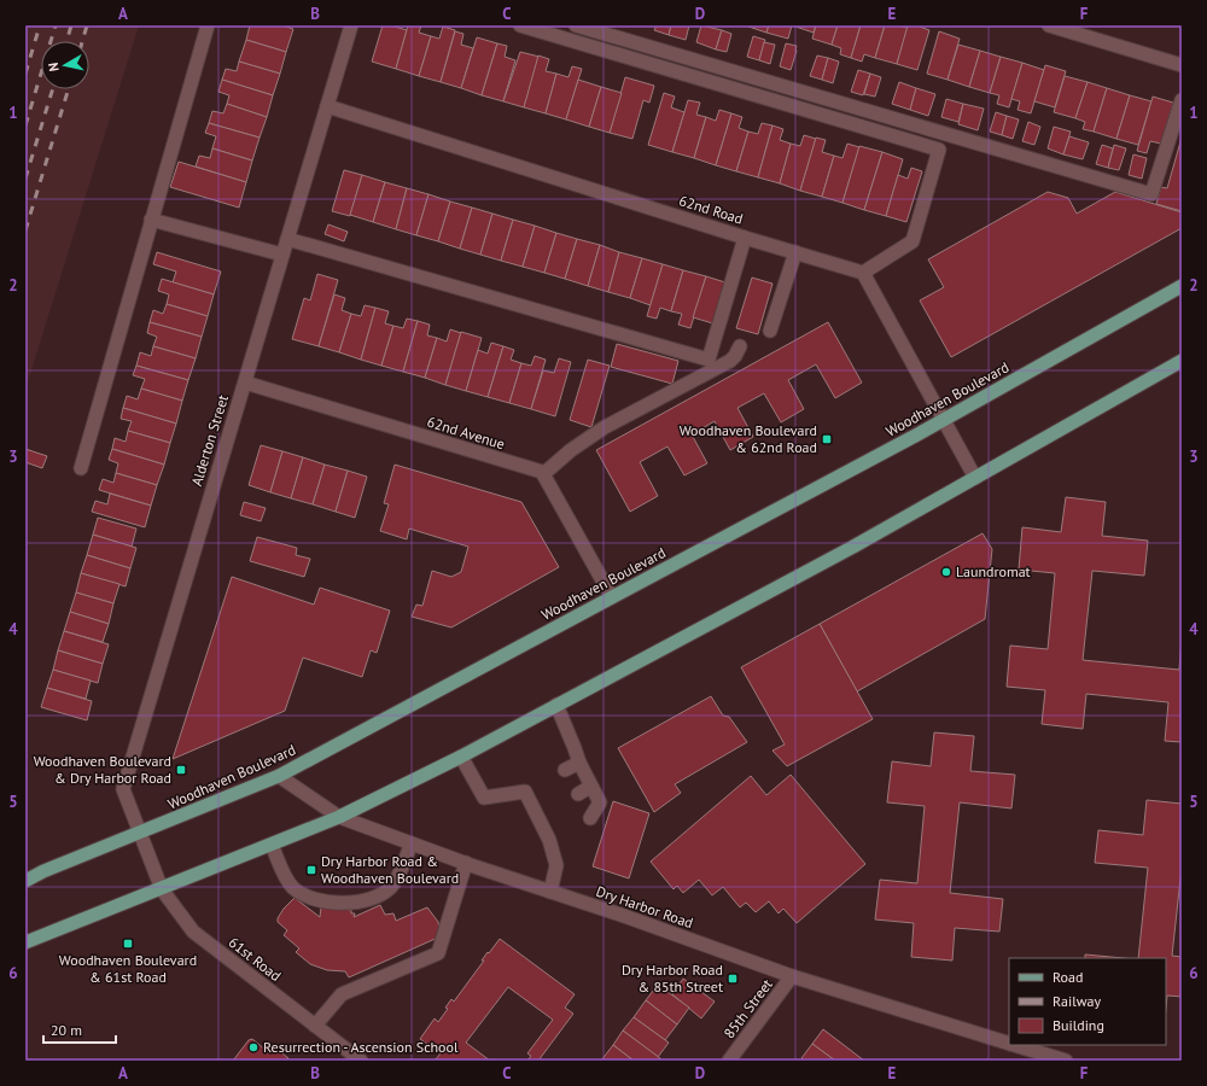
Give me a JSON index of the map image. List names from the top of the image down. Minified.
{"streets":{"main road":["Woodhaven Boulevard"],"street":["62nd Road","62nd Avenue","Alderton Street","Dry Harbor Road","61st Road","85th Street"]},"crossings":[["62nd Road","Alderton Street"],["Woodhaven Boulevard","Alderton Street"],["Woodhaven Boulevard","Dry Harbor Road"],["62nd Avenue","Alderton Street"],["Alderton Street","61st Road"],["Dry Harbor Road","85th Street"]],"places":{"transit":["Woodhaven Boulevard & 62nd Road","Woodhaven Boulevard & Dry Harbor Road","Dry Harbor Road & Woodhaven Boulevard","Woodhaven Boulevard & 61st Road","Dry Harbor Road & 85th Street"],"other":["Laundromat","Resurrection - Ascension School"]},"legend":["Road","Railway","Building"],"scale_bar":"20 m","north":"left","grid":{"columns":["A","B","C","D","E","F"],"rows":["1","2","3","4","5","6"]}}
